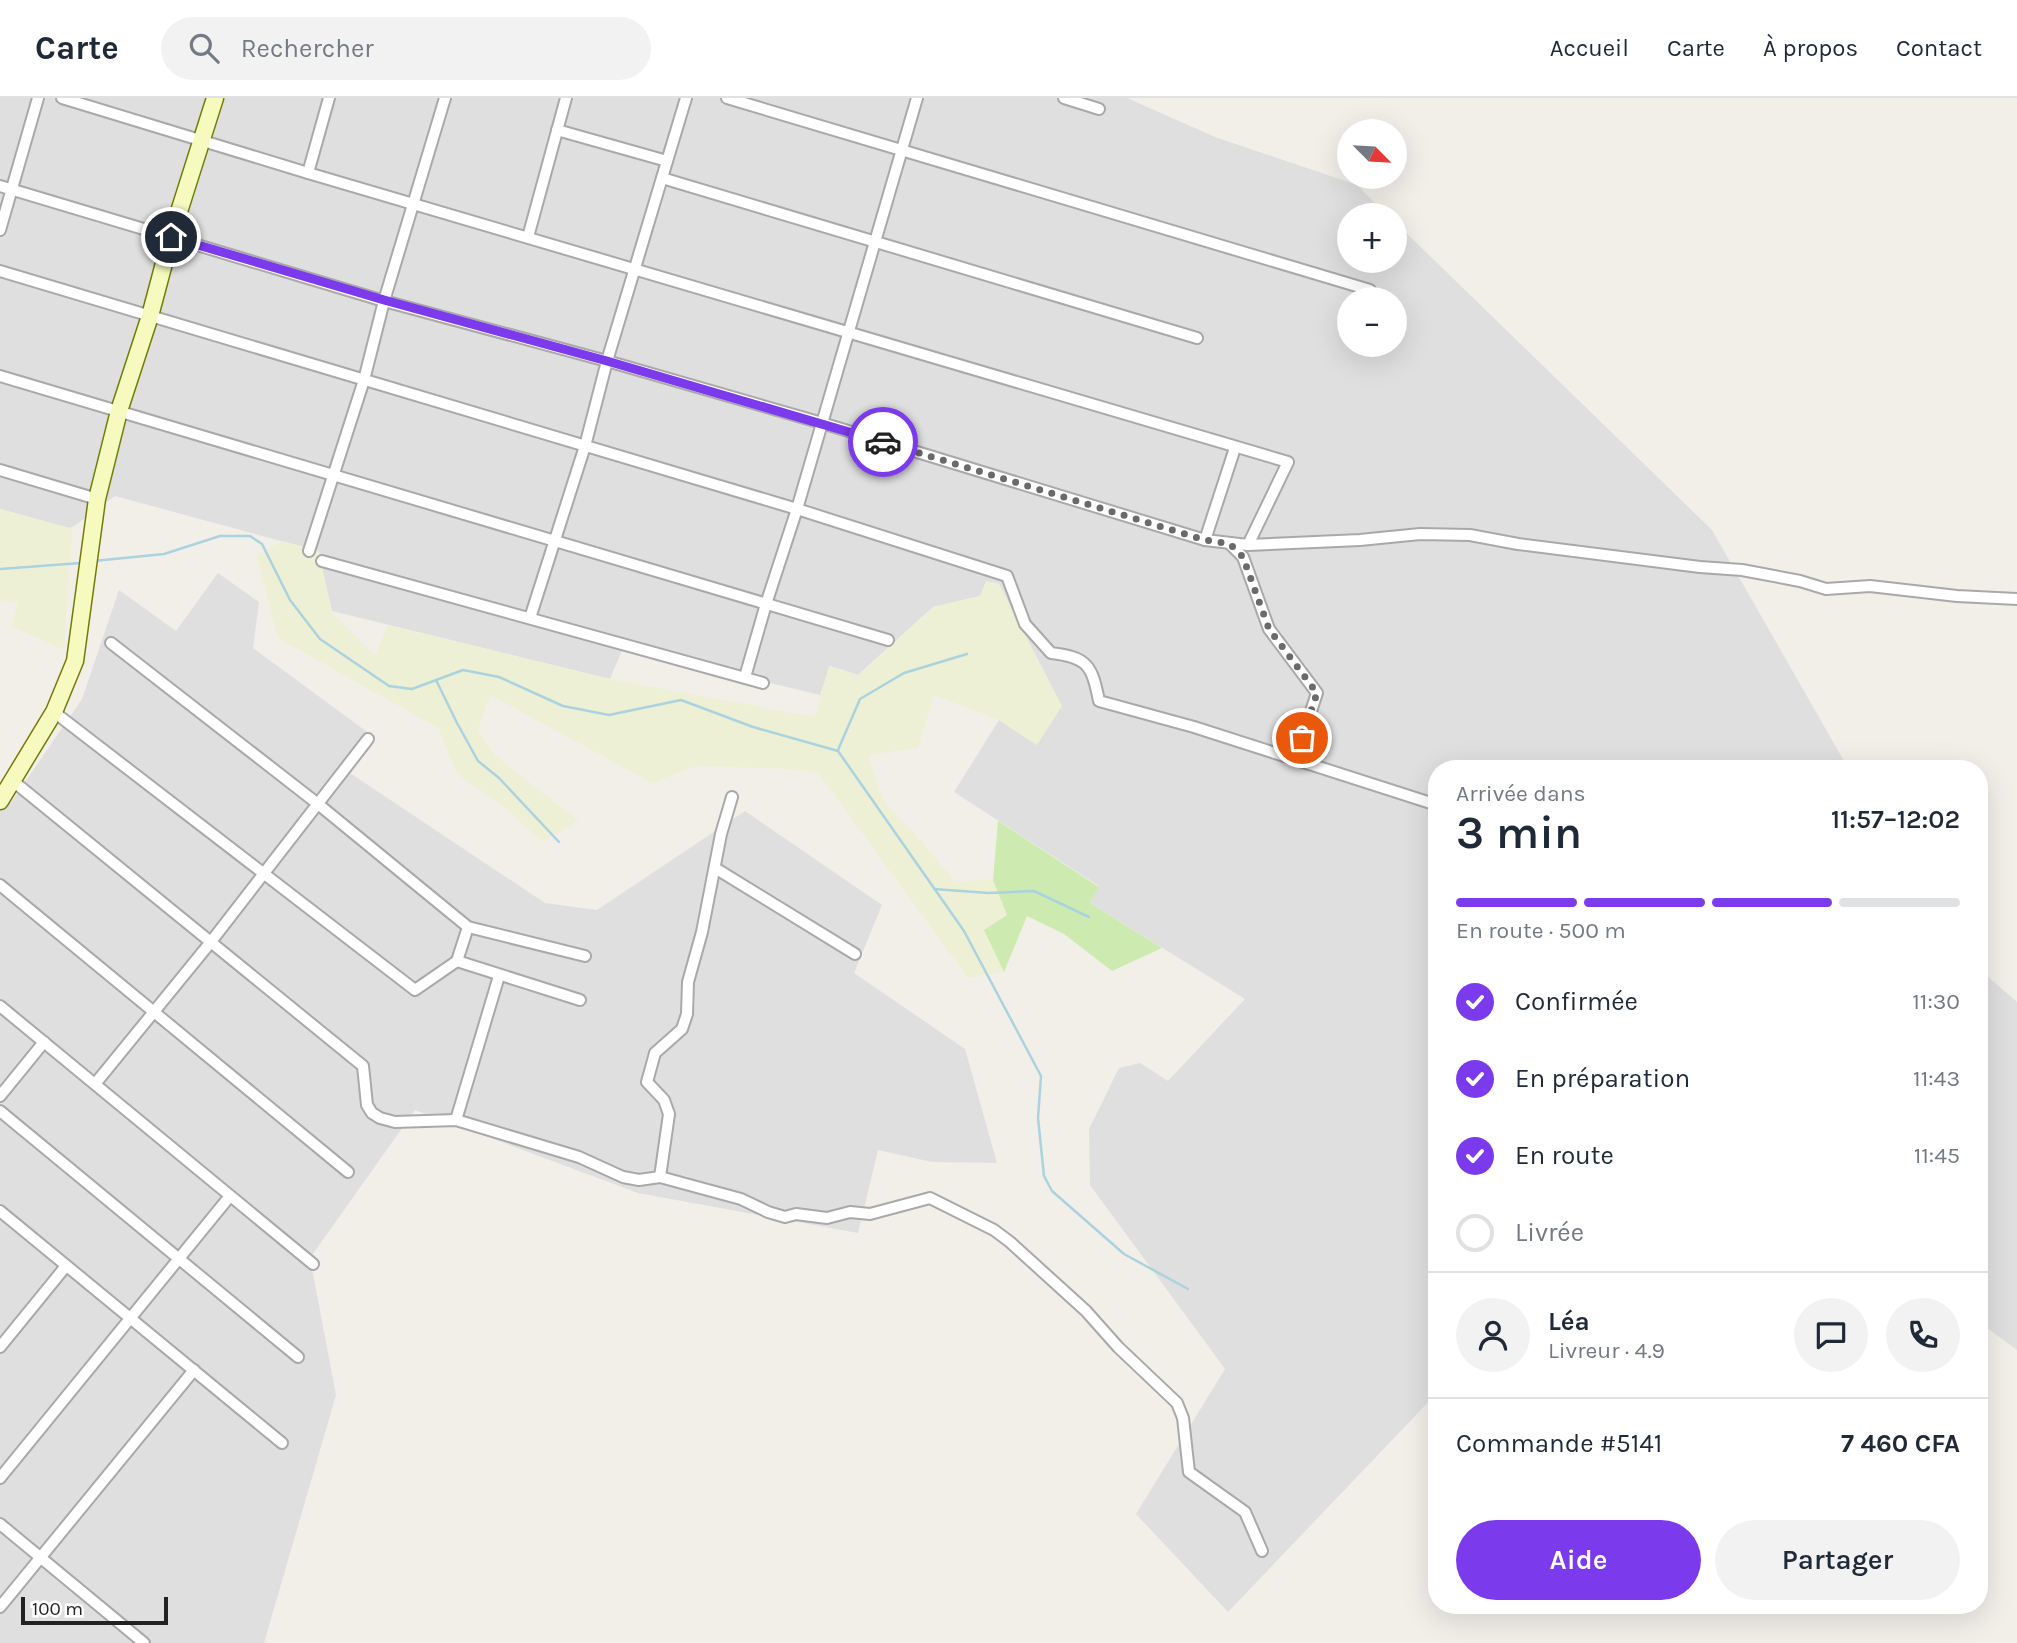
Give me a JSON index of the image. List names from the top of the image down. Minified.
{"scale_bar":"100 m","north":"bottom right","page":{"header":"Carte","search":"Rechercher","nav":["Accueil","Carte","À propos","Contact"],"map_buttons":["+","−"],"heading":["3 min","Arrivée dans","11:57–12:02"],"panel":["Léa","Livreur · 4.9","Commande #5141","7 460 CFA"],"bar":"En route · 500 m","list":[["Confirmée","11:30"],["En préparation","11:43"],["En route","11:45"],"Livrée"],"buttons":["Aide","Partager"],"scale":"100 m"}}
